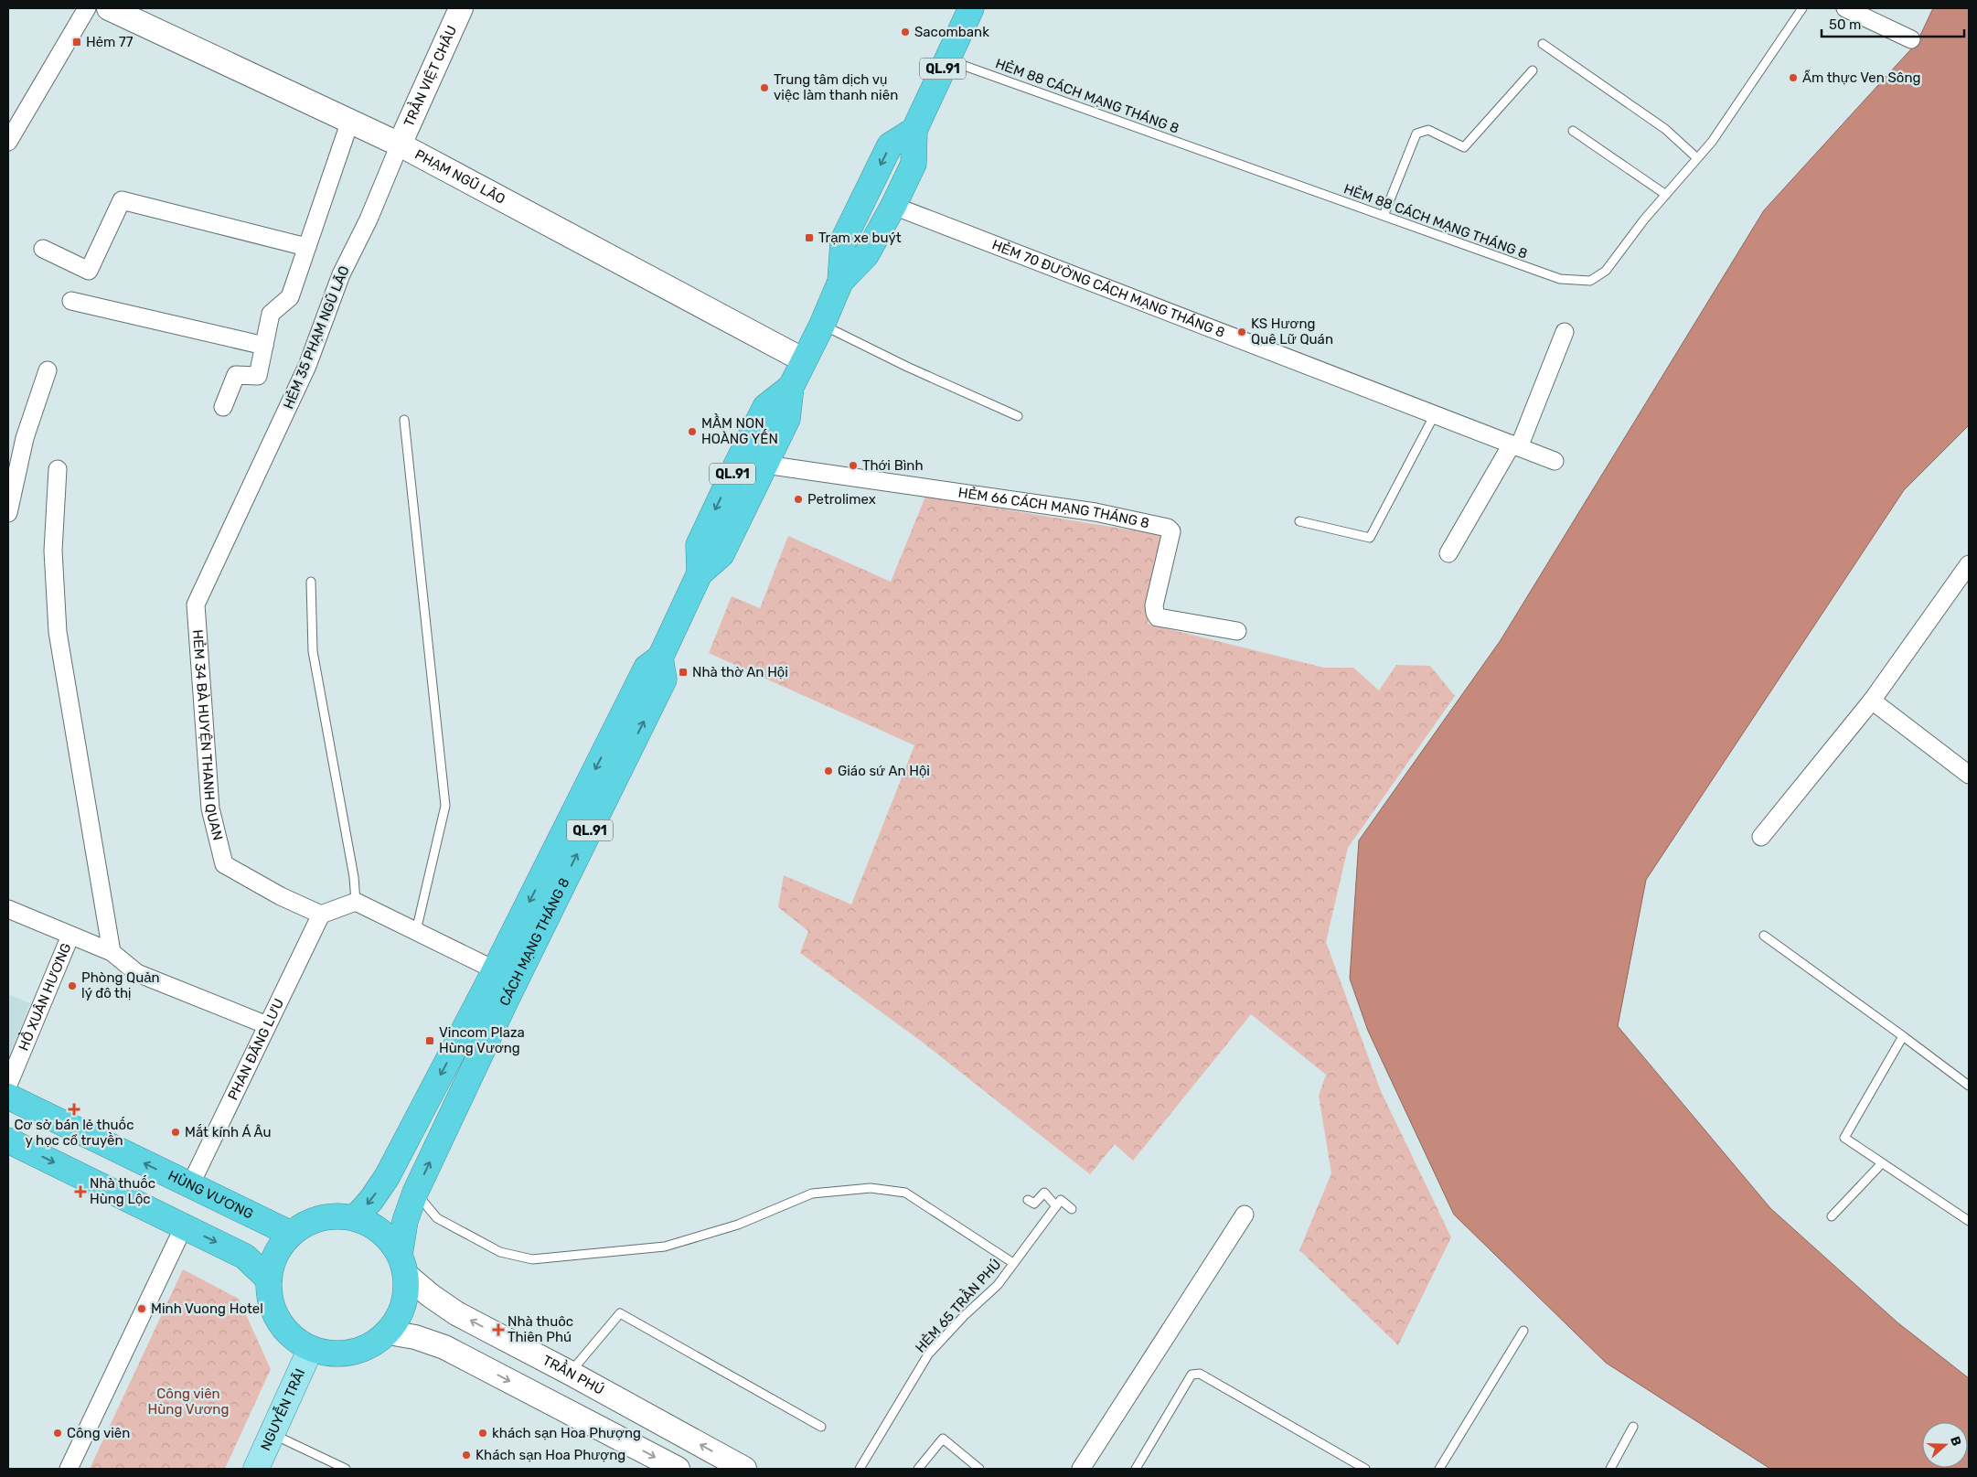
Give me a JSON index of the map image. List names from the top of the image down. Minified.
{"streets":{"highway":["QL.91","CÁCH MẠNG THÁNG 8","HÙNG VƯƠNG"],"main road":["NGUYỄN TRÃI"],"street":["TRẦN VIỆT CHÂU","PHẠM NGŨ LÃO","HẺM 70 ĐƯỜNG CÁCH MẠNG THÁNG 8","HẺM 35 PHẠM NGŨ LÃO","HẺM 66 CÁCH MẠNG THÁNG 8","HẺM 34 BÀ HUYỆN THANH QUAN","HỒ XUÂN HƯƠNG","PHAN ĐĂNG LƯU","TRẦN PHÚ"],"lane":["HẺM 88 CÁCH MẠNG THÁNG 8","HẺM 65 TRẦN PHÚ"]},"crossings":[["TRẦN VIỆT CHÂU","PHẠM NGŨ LÃO"],["TRẦN VIỆT CHÂU","HẺM 35 PHẠM NGŨ LÃO"],["HẺM 88 CÁCH MẠNG THÁNG 8","CÁCH MẠNG THÁNG 8"],["PHẠM NGŨ LÃO","HẺM 35 PHẠM NGŨ LÃO"],["PHẠM NGŨ LÃO","CÁCH MẠNG THÁNG 8"],["HẺM 70 ĐƯỜNG CÁCH MẠNG THÁNG 8","CÁCH MẠNG THÁNG 8"],["HẺM 35 PHẠM NGŨ LÃO","HẺM 34 BÀ HUYỆN THANH QUAN"],["HẺM 66 CÁCH MẠNG THÁNG 8","CÁCH MẠNG THÁNG 8"],["HẺM 34 BÀ HUYỆN THANH QUAN","PHAN ĐĂNG LƯU"],["CÁCH MẠNG THÁNG 8","HÙNG VƯƠNG"],["CÁCH MẠNG THÁNG 8","TRẦN PHÚ"],["CÁCH MẠNG THÁNG 8","NGUYỄN TRÃI"],["PHAN ĐĂNG LƯU","HÙNG VƯƠNG"],["HÙNG VƯƠNG","TRẦN PHÚ"],["HÙNG VƯƠNG","NGUYỄN TRÃI"],["TRẦN PHÚ","NGUYỄN TRÃI"]],"parks":["Công viên Hùng Vương"],"places":{"other":["Sacombank","Ẩm thực Ven Sông","Trung tâm dịch vụ việc làm thanh niên","KS Hương Quê Lữ Quán","MẦM NON HOÀNG YẾN","Thới Bình","Petrolimex","Giáo sứ An Hội","Phòng Quản lý đô thị","Mắt kính Á Âu","Minh Vuong Hotel","Công viên","khách sạn Hoa Phượng","Khách sạn Hoa Phượng"],"transit":["Hẻm 77","Trạm xe buýt","Nhà thờ An Hội","Vincom Plaza Hùng Vương"],"health":["Cơ sở bán lẻ thuốc y học cổ truyền","Nhà thuốc Hùng Lộc","Nhà thuôc Thiên Phú"]},"scale_bar":"50 m","north":"right"}
